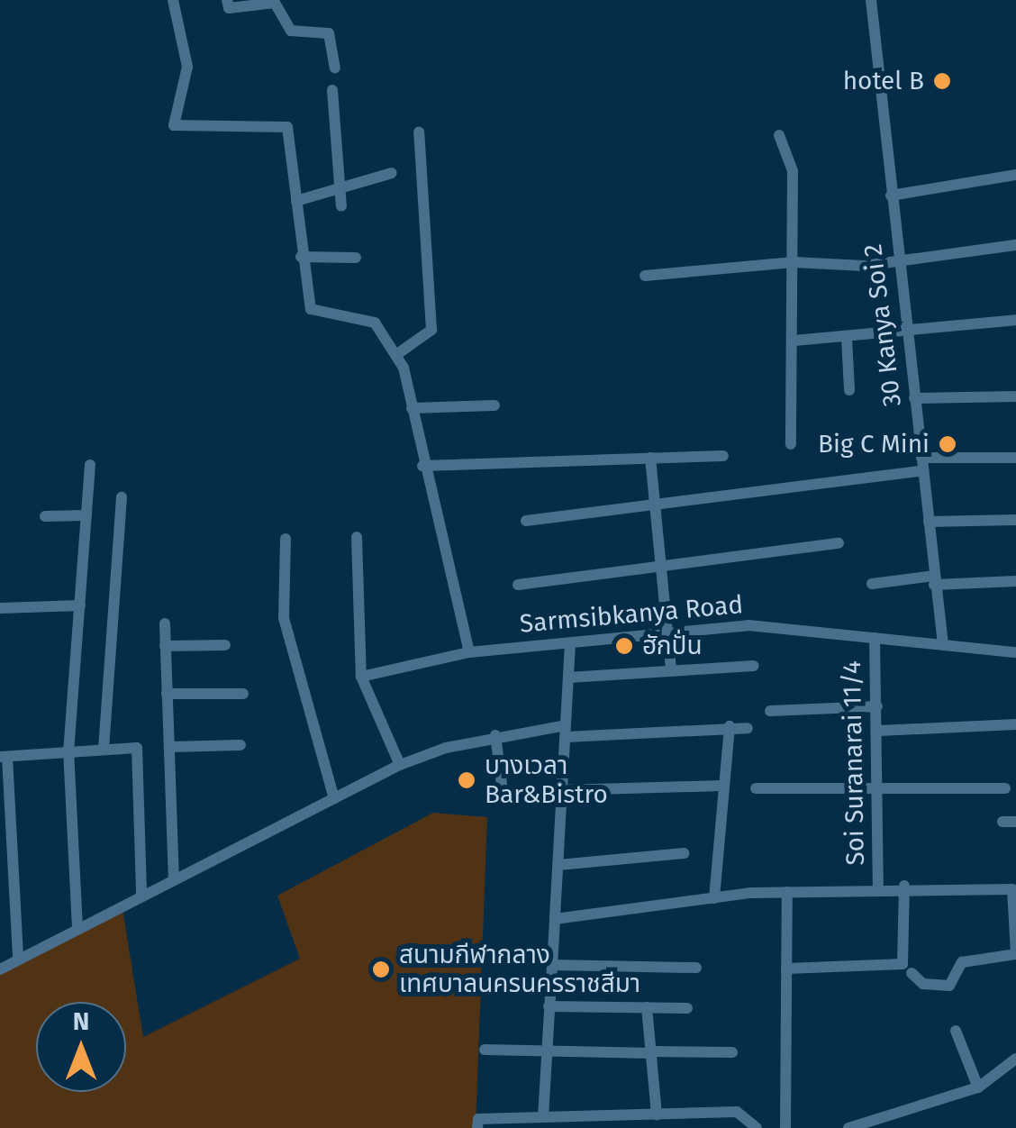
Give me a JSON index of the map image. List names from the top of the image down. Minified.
{"streets":{"street":["30 Kanya Soi 2","Sarmsibkanya Road","Soi Suranarai 11/4"]},"crossings":[["30 Kanya Soi 2","Sarmsibkanya Road"],["Sarmsibkanya Road","Soi Suranarai 11/4"]],"places":["hotel B","Big C Mini","ฮักปั่น","บางเวลา Bar&Bistro","สนามกีฬากลาง เทศบาลนครนครราชสีมา"],"north":"top"}
